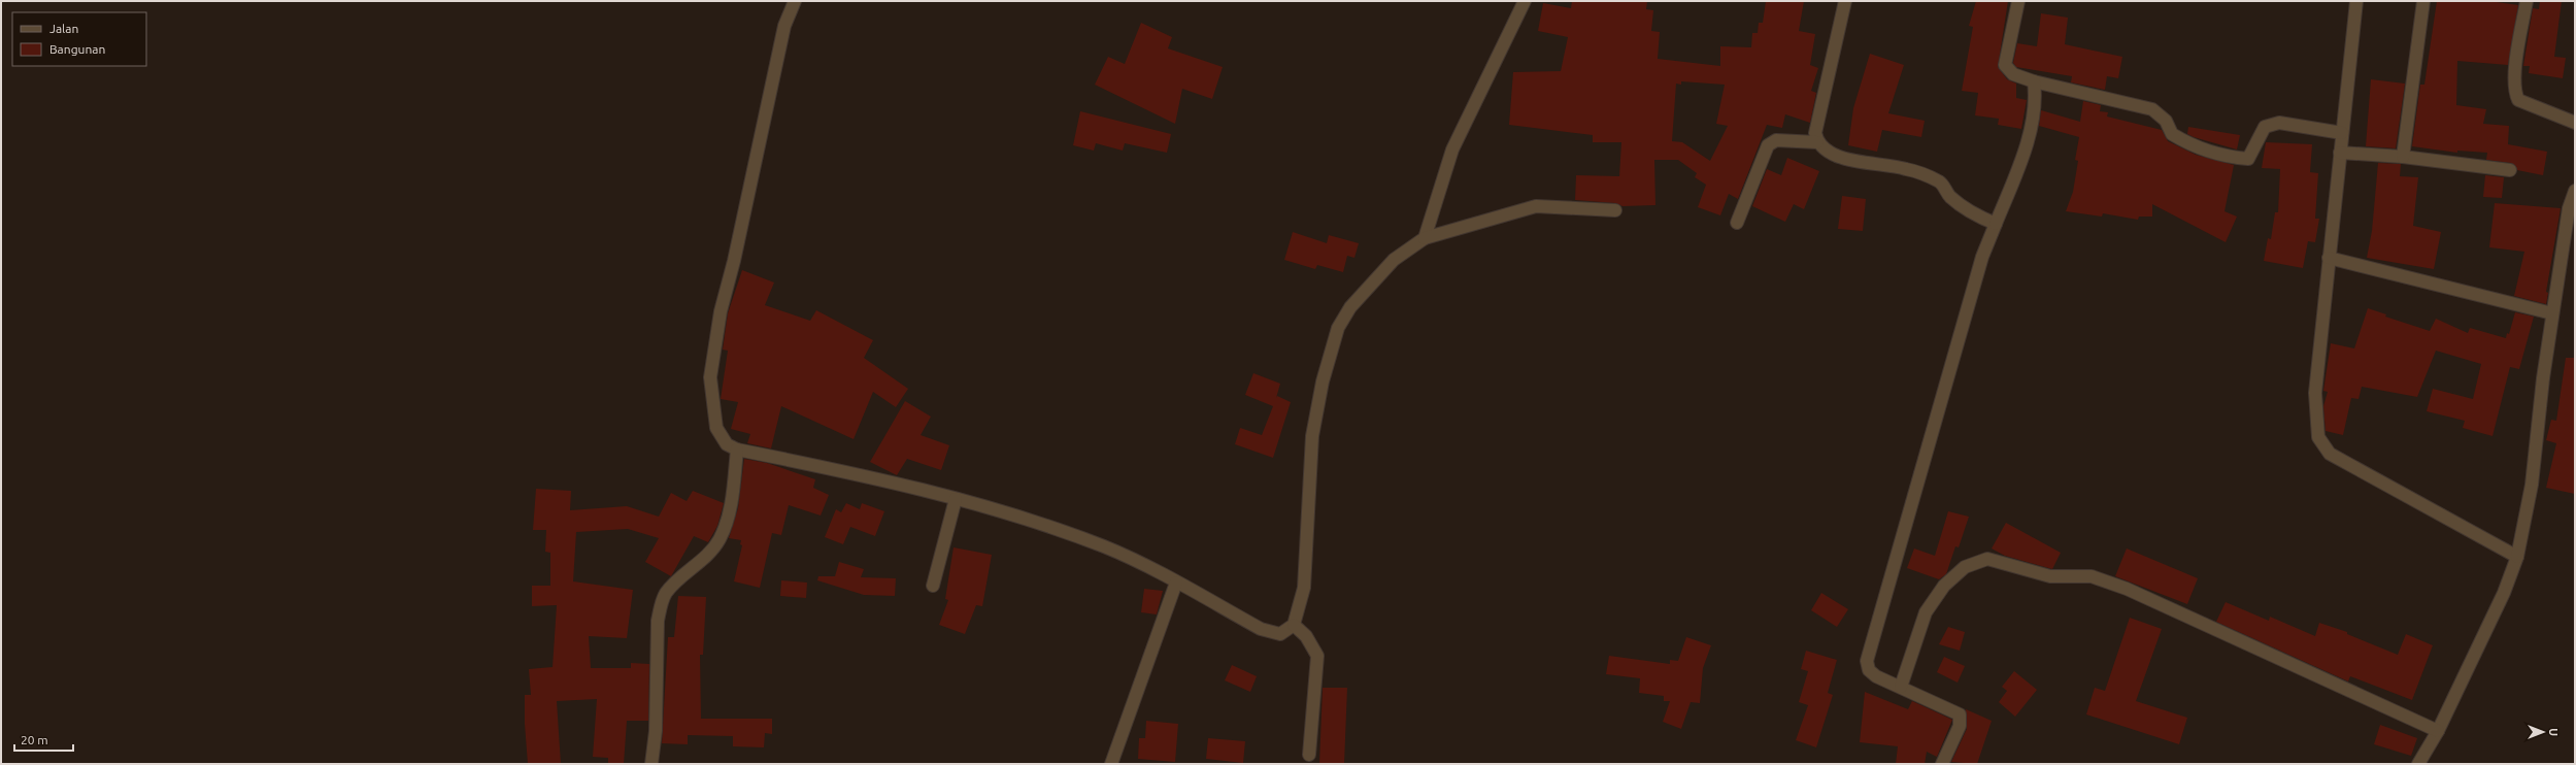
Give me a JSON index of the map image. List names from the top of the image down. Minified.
{"legend":["Jalan","Bangunan"],"scale_bar":"20 m","north":"right"}
